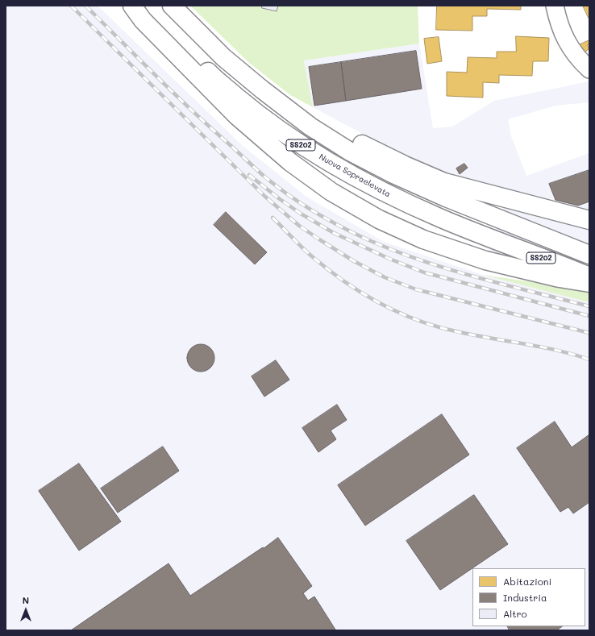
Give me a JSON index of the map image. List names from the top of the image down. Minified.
{"streets":{"highway":["SS202","Nuova Sopraelevata"]},"legend":["Abitazioni","Industria","Altro"],"north":"top"}
